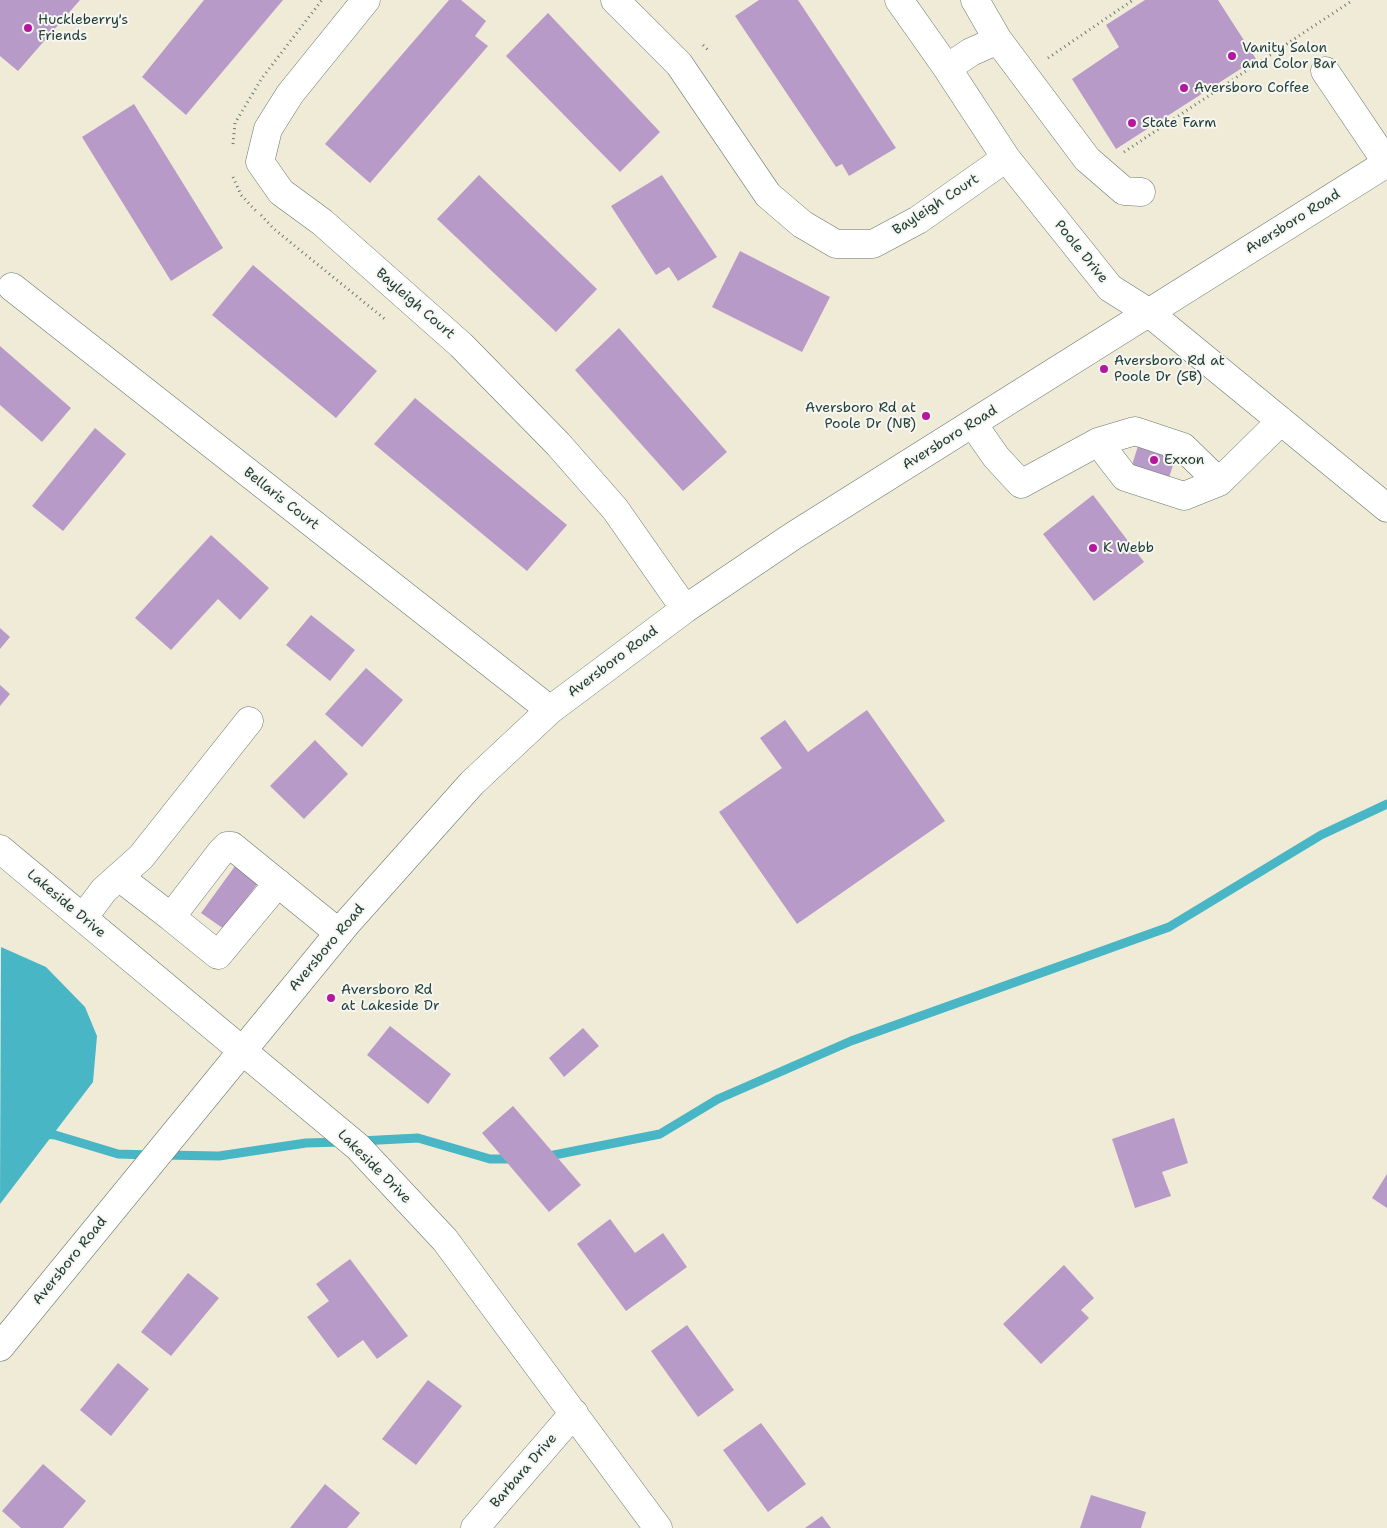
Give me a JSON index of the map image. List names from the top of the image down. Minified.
{"streets":{"street":["Bayleigh Court","Aversboro Road","Poole Drive","Bellaris Court","Lakeside Drive","Barbara Drive"]},"crossings":[["Bayleigh Court","Aversboro Road"],["Bayleigh Court","Poole Drive"],["Aversboro Road","Poole Drive"],["Aversboro Road","Bellaris Court"],["Aversboro Road","Lakeside Drive"],["Lakeside Drive","Barbara Drive"]],"places":["Huckleberry's Friends","Vanity Salon and Color Bar","Aversboro Coffee","State Farm","Aversboro Rd at Poole Dr (SB)","Aversboro Rd at Poole Dr (NB)","Exxon","K Webb","Aversboro Rd at Lakeside Dr"]}
